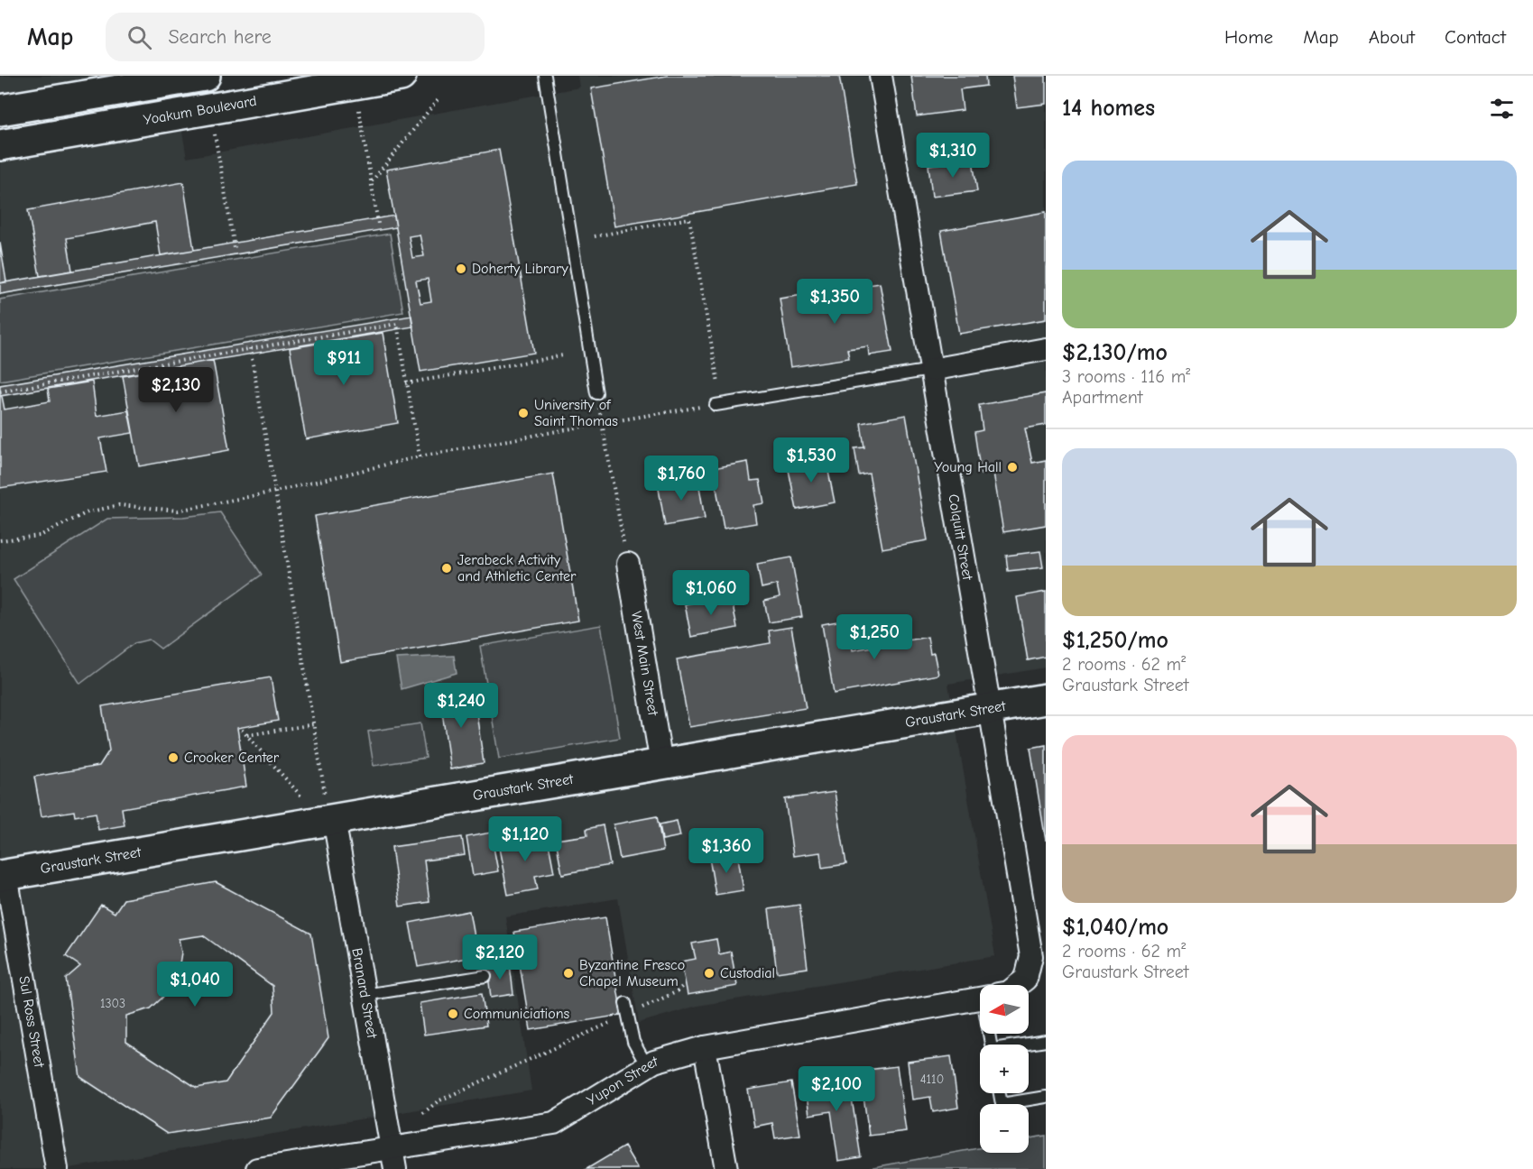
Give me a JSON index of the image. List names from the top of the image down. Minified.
{"streets":{"street":["Yoakum Boulevard","Colquitt Street","West Main Street","Graustark Street","Branard Street","Sul Ross Street","Yupon Street"]},"crossings":[["Colquitt Street","Graustark Street"],["West Main Street","Graustark Street"],["Graustark Street","Branard Street"],["Graustark Street","Sul Ross Street"],["Branard Street","Yupon Street"]],"places":["Doherty Library","University of Saint Thomas","Young Hall","Jerabeck Activity and Athletic Center","Crooker Center","Byzantine Fresco Chapel Museum","Custodial","Communiciations"],"house_numbers":["1303","4110"],"north":"left","page":{"header":"Map","search":"Search here","nav":["Home","Map","About","Contact"],"heading":"14 homes","price":["$1,310","$1,350","$911","$2,130","$1,530","$1,760","$1,060","$1,250","$1,240","$1,120","$1,360","$2,120","$1,040","$2,100"],"list":[{"name":"$2,130/mo","note":"3 rooms · 116 m² · Apartment"},{"name":"$1,250/mo","note":"2 rooms · 62 m² · Graustark Street"},{"name":"$1,040/mo","note":"2 rooms · 62 m² · Graustark Street"}],"map_buttons":["+","−"]}}
